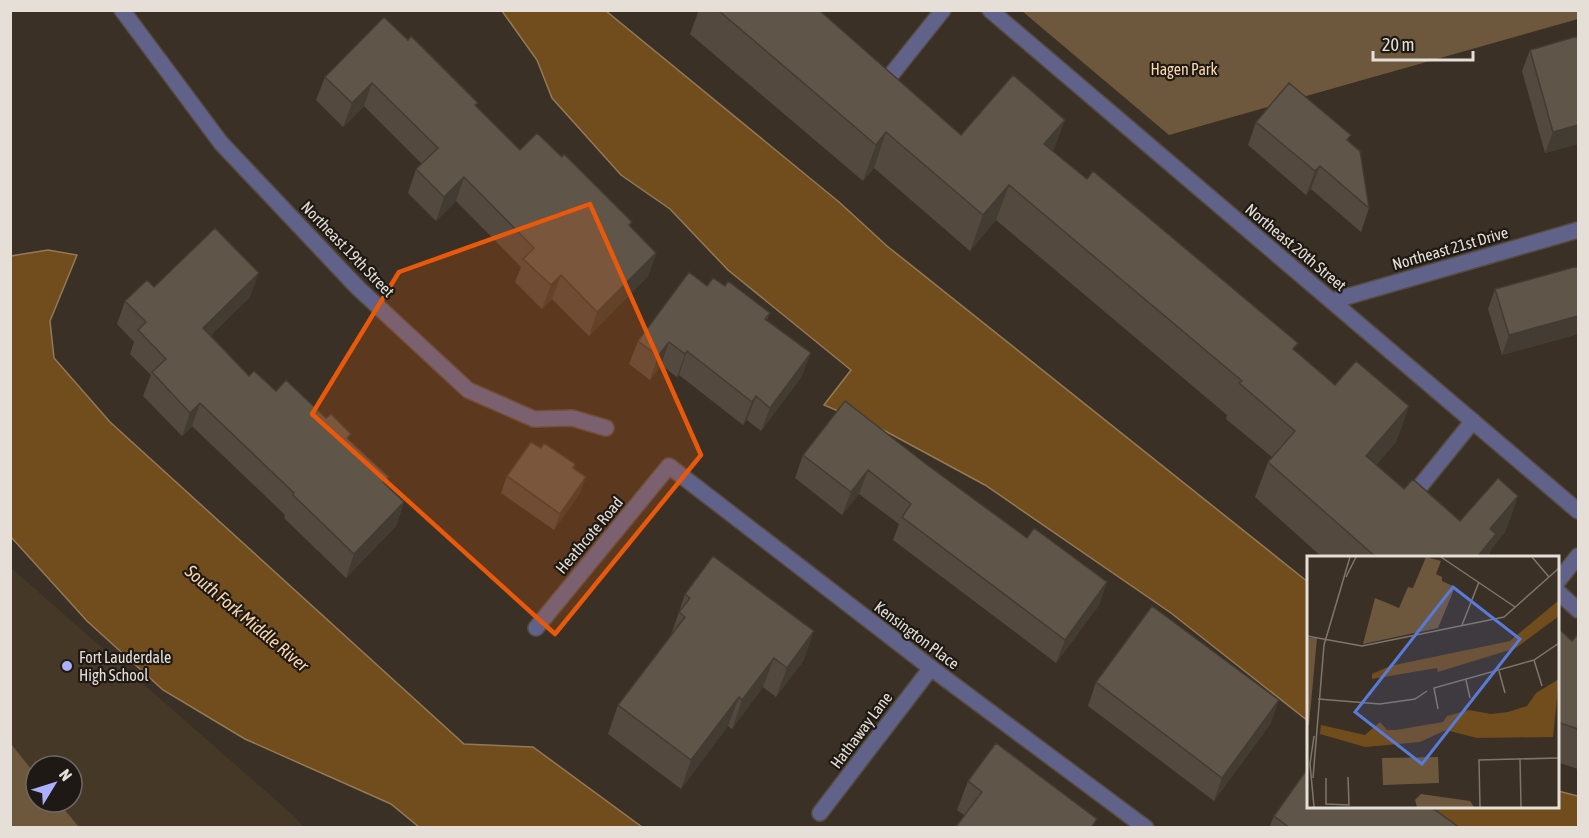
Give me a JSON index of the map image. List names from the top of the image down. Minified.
{"streets":{"street":["Northeast 20th Street","Northeast 21st Drive","Northeast 19th Street","Heathcote Road","Kensington Place","Hathaway Lane"]},"crossings":[["Northeast 20th Street","Northeast 21st Drive"],["Heathcote Road","Kensington Place"],["Kensington Place","Hathaway Lane"]],"water":["South Fork Middle River"],"parks":["Hagen Park"],"places":["Fort Lauderdale High School"],"scale_bar":"20 m","north":"top right"}
